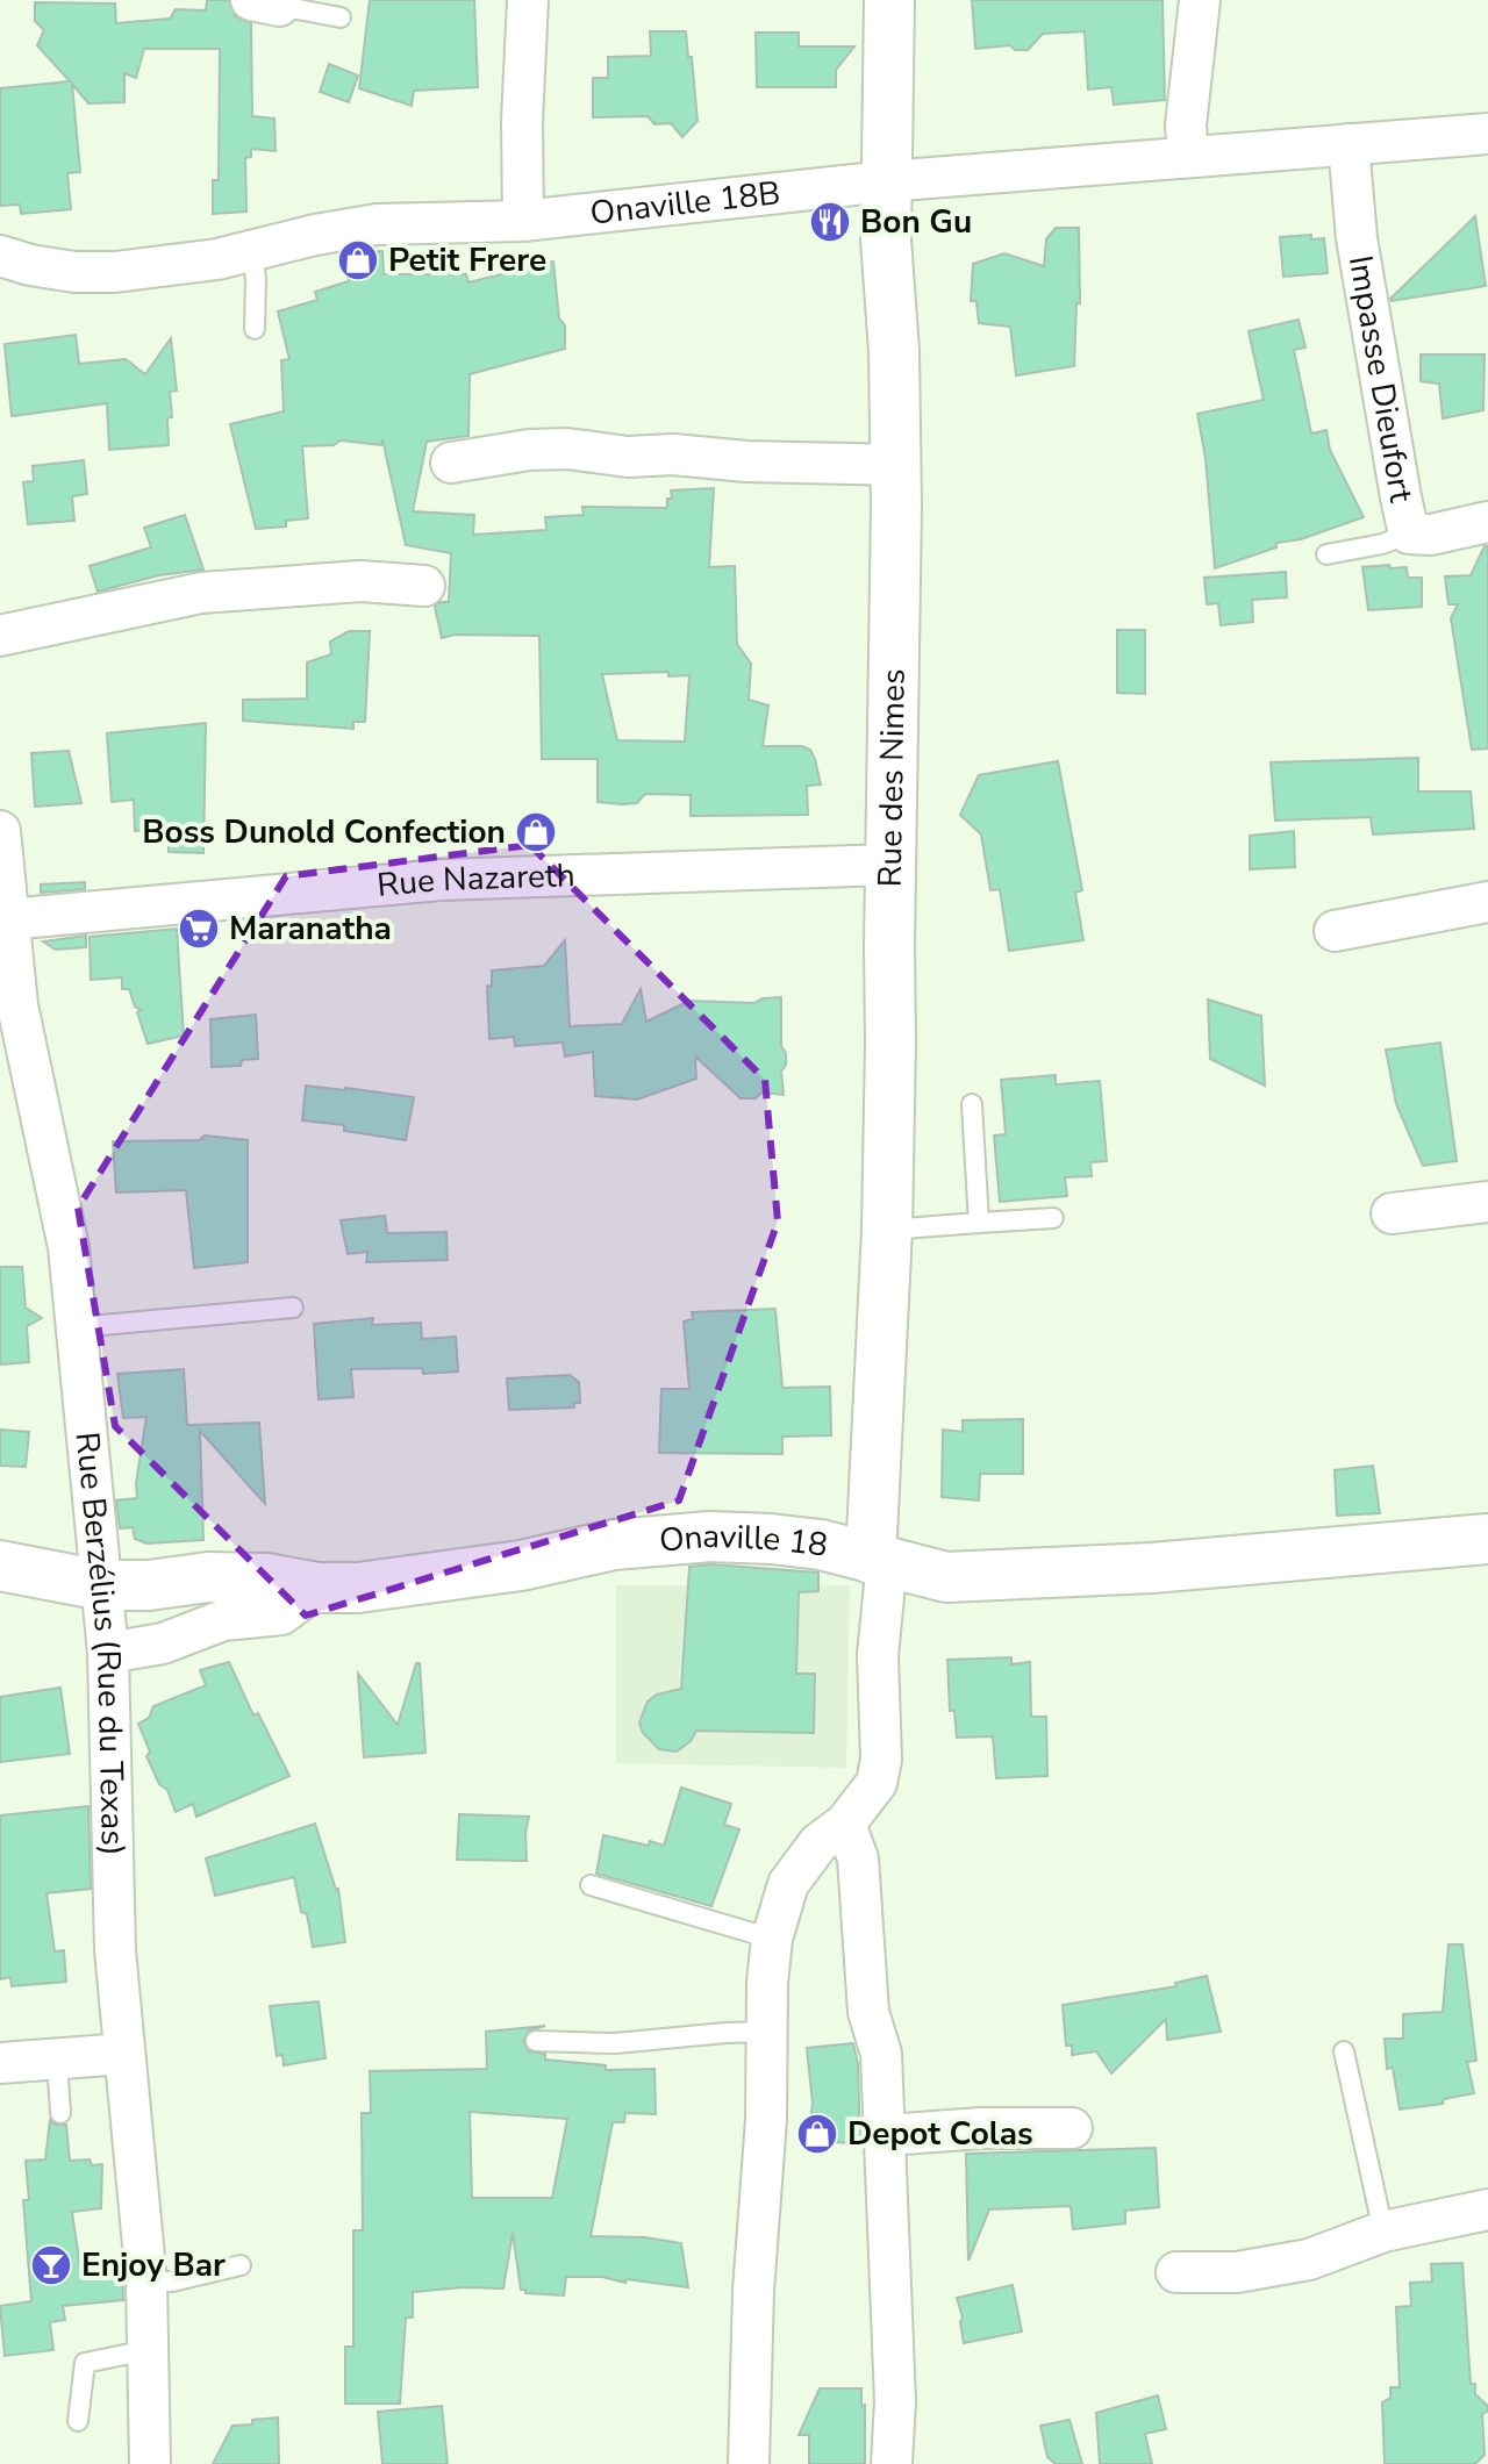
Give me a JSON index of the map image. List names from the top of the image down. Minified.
{"streets":{"street":["Onaville 18B","Impasse Dieufort","Rue des Nimes","Rue Nazareth","Onaville 18","Rue Berzélius (Rue du Texas)"]},"crossings":[["Onaville 18B","Impasse Dieufort"],["Onaville 18B","Rue des Nimes"],["Rue des Nimes","Rue Nazareth"],["Rue des Nimes","Onaville 18"],["Rue Nazareth","Rue Berzélius (Rue du Texas)"],["Onaville 18","Rue Berzélius (Rue du Texas)"]],"places":{"restaurant":["Bon Gu"],"shop":["Petit Frere","Boss Dunold Confection","Depot Colas"],"supermarket":["Maranatha"],"bar":["Enjoy Bar"]}}
